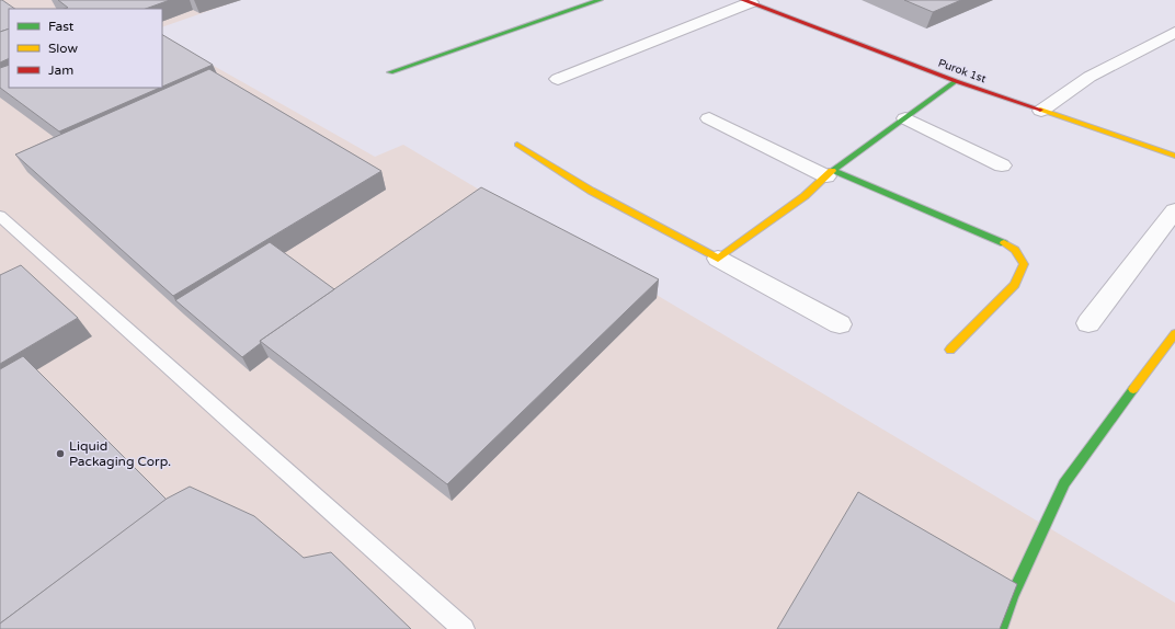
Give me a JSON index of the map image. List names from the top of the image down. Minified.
{"streets":{"street":["Purok 1st"]},"places":["Liquid Packaging Corp."],"legend":["Fast","Slow","Jam"]}
